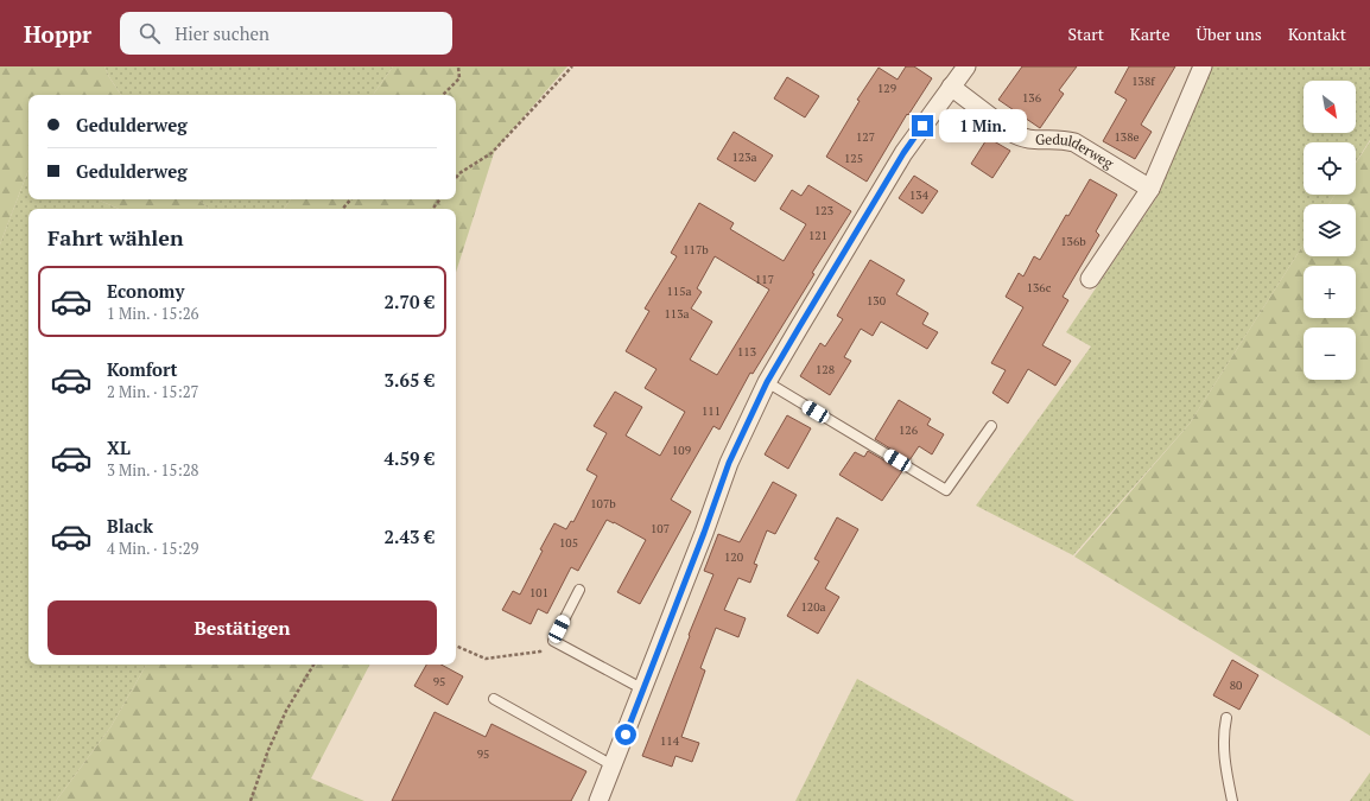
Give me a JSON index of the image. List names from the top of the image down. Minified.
{"streets":{"street":["Gedulderweg"]},"house_numbers":["138f","129","136","127","138e","123a","125","134","123","121","136b","117b","117","136c","115a","130","113a","113","128","111","126","109","107b","107","105","120","101","120a","95","80","114","95"],"north":"bottom right","page":{"header":"Hoppr","search":"Hier suchen","nav":["Start","Karte","Über uns","Kontakt"],"map_buttons":["+","−"],"banner":["Gedulderweg","Gedulderweg"],"bubble":"1 Min.","heading":"Fahrt wählen","list":[{"name":"Economy","note":"1 Min. · 15:26","value":"2.70 €"},{"name":"Komfort","note":"2 Min. · 15:27","value":"3.65 €"},{"name":"XL","note":"3 Min. · 15:28","value":"4.59 €"},{"name":"Black","note":"4 Min. · 15:29","value":"2.43 €"}],"buttons":"Bestätigen"}}
